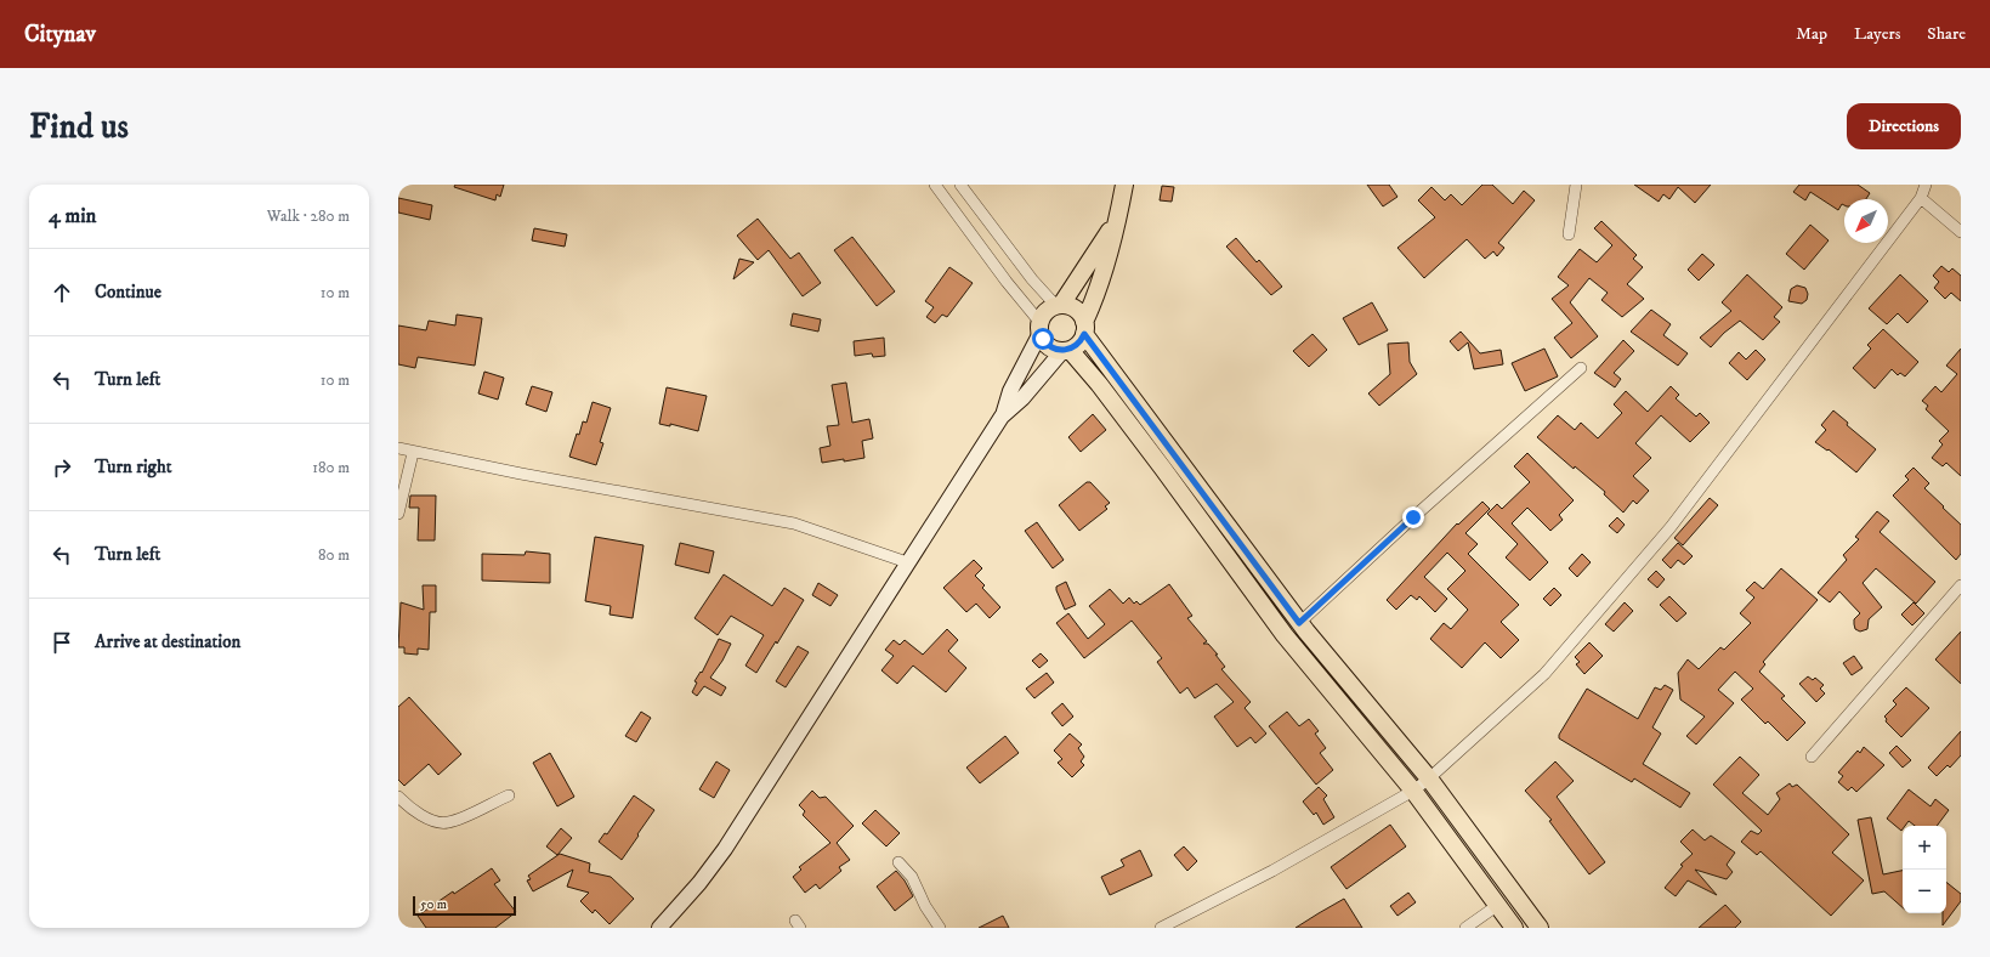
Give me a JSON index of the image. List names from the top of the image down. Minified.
{"scale_bar":"50 m","north":"bottom left","page":{"header":"Citynav","nav":["Map","Layers","Share"],"buttons":"Directions","title":"Find us","heading":["4 min","Walk · 280 m"],"list":[["Continue","10 m"],["Turn left","10 m"],["Turn right","180 m"],["Turn left","80 m"],"Arrive at destination"],"map_buttons":["+","−"],"scale":"50 m"}}
